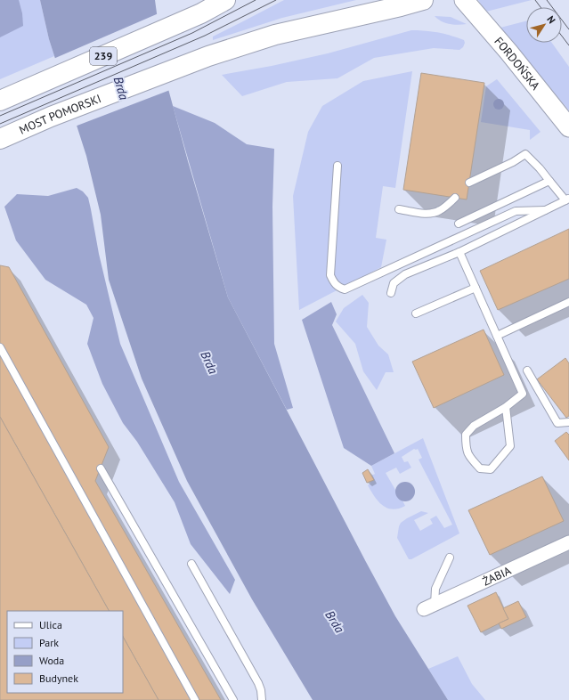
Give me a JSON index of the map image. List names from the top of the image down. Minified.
{"streets":{"main road":["239","FORDOŃSKA","MOST POMORSKI"],"street":["ŻABIA"]},"water":["Brda"],"legend":["Ulica","Park","Woda","Budynek"],"north":"top right"}
